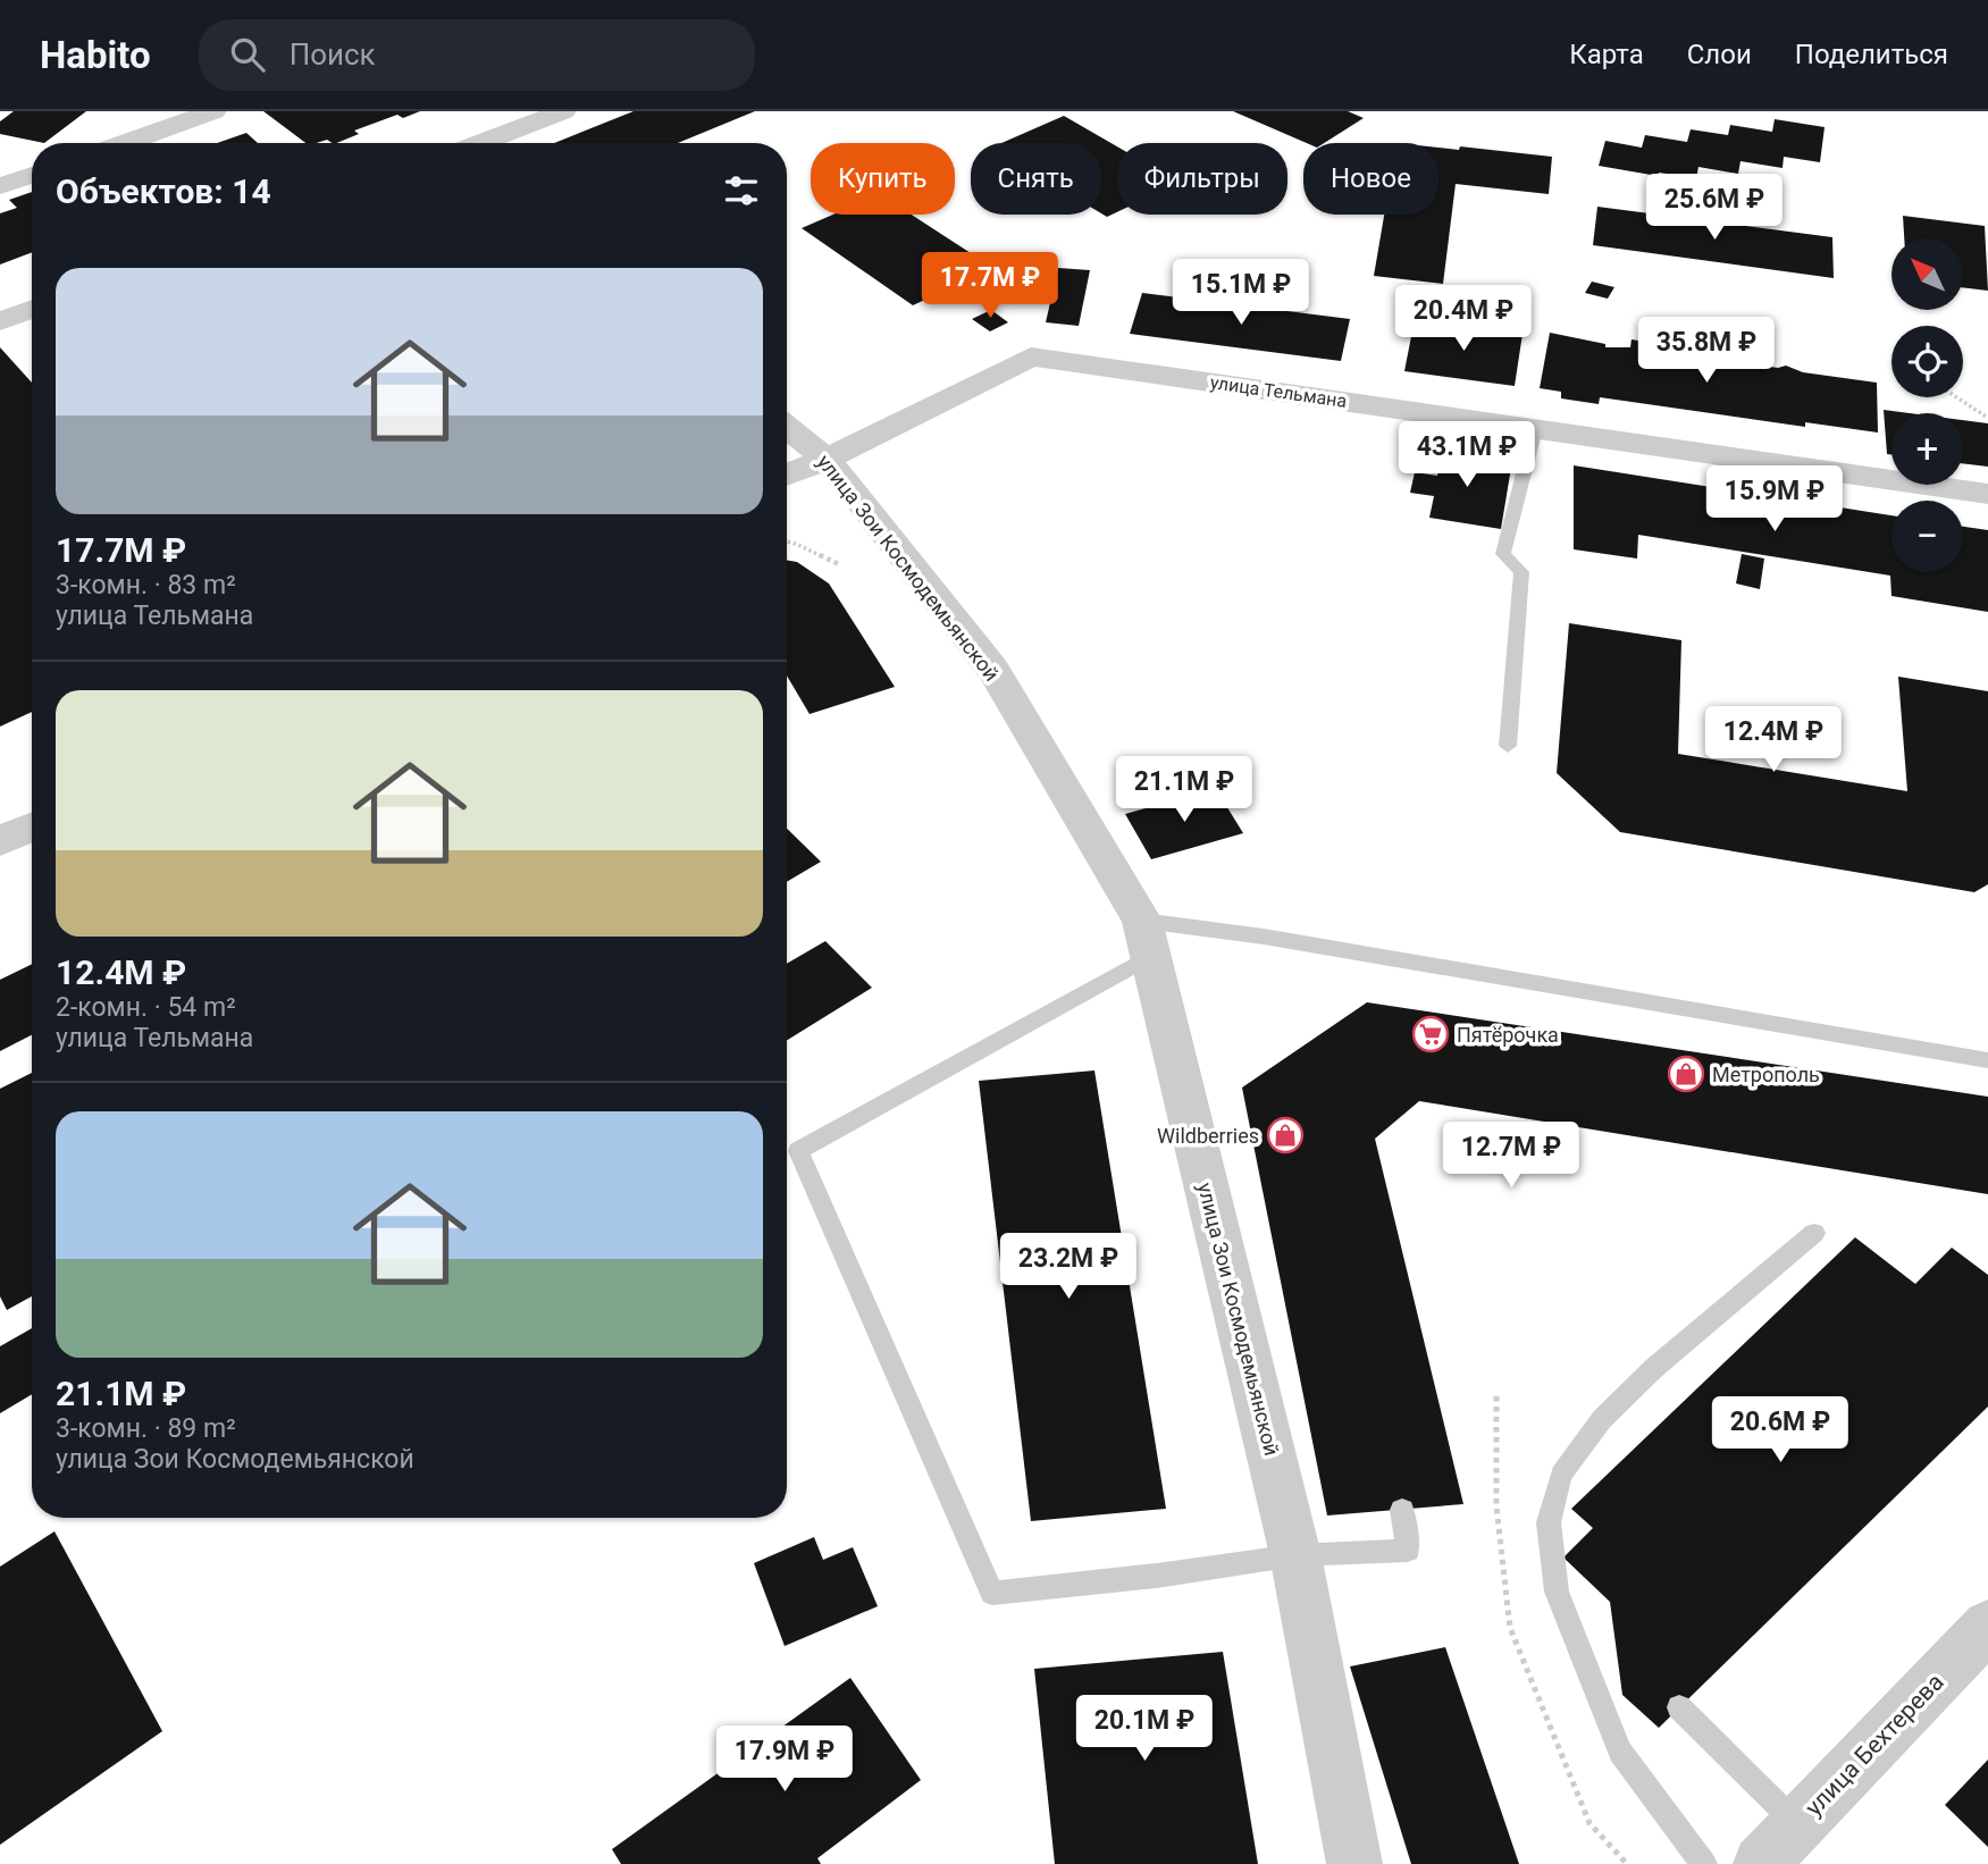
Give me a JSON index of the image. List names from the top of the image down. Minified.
{"streets":{"street":["улица Тельмана","улица Зои Космодемьянской","улица Бехтерева"]},"crossings":[["улица Тельмана","улица Зои Космодемьянской"]],"places":{"supermarket":["Пятёрочка"],"shop":["Метрополь","Wildberries"]},"north":"top left","page":{"header":"Habito","search":"Поиск","nav":["Карта","Слои","Поделиться"],"chip":["Купить","Снять","Фильтры","Новое"],"heading":"Объектов: 14","price":["25.6M ₽","17.7M ₽","15.1M ₽","20.4M ₽","35.8M ₽","43.1M ₽","15.9M ₽","12.4M ₽","21.1M ₽","12.7M ₽","23.2M ₽","20.6M ₽","20.1M ₽","17.9M ₽"],"map_buttons":["+","−"],"list":[{"name":"17.7M ₽","note":"3-комн. · 83 m² · улица Тельмана"},{"name":"12.4M ₽","note":"2-комн. · 54 m² · улица Тельмана"},{"name":"21.1M ₽","note":"3-комн. · 89 m² · улица Зои Космодемьянской"}]}}
